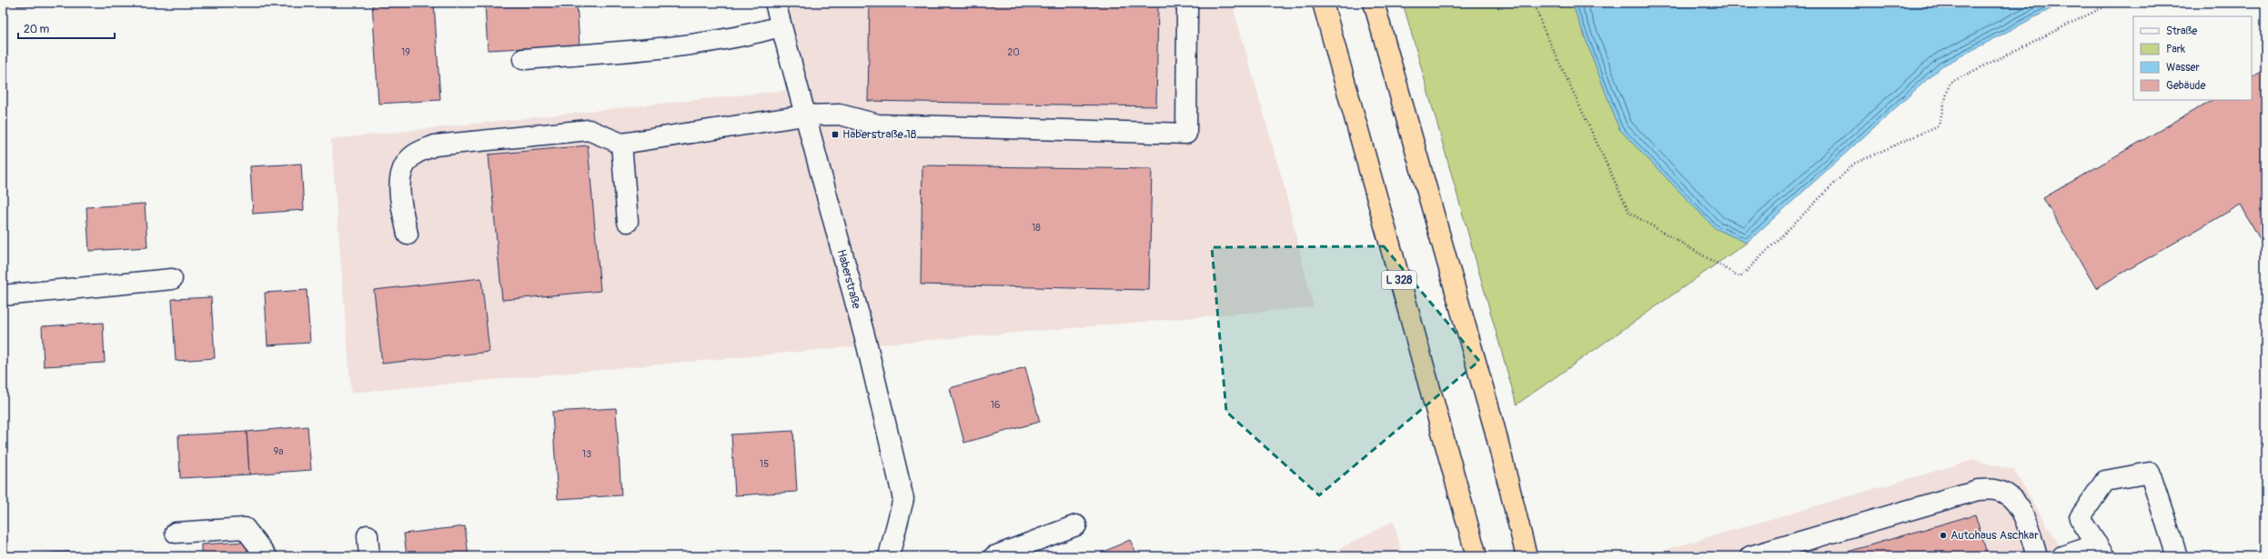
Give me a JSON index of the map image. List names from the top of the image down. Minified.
{"streets":{"highway":["L 328"],"street":["Haberstraße"]},"places":{"transit":["Haberstraße 18"],"other":["Autohaus Aschkar"]},"house_numbers":["19","20","18","16","9a","13","15"],"legend":["Straße","Park","Wasser","Gebäude"],"scale_bar":"20 m"}
